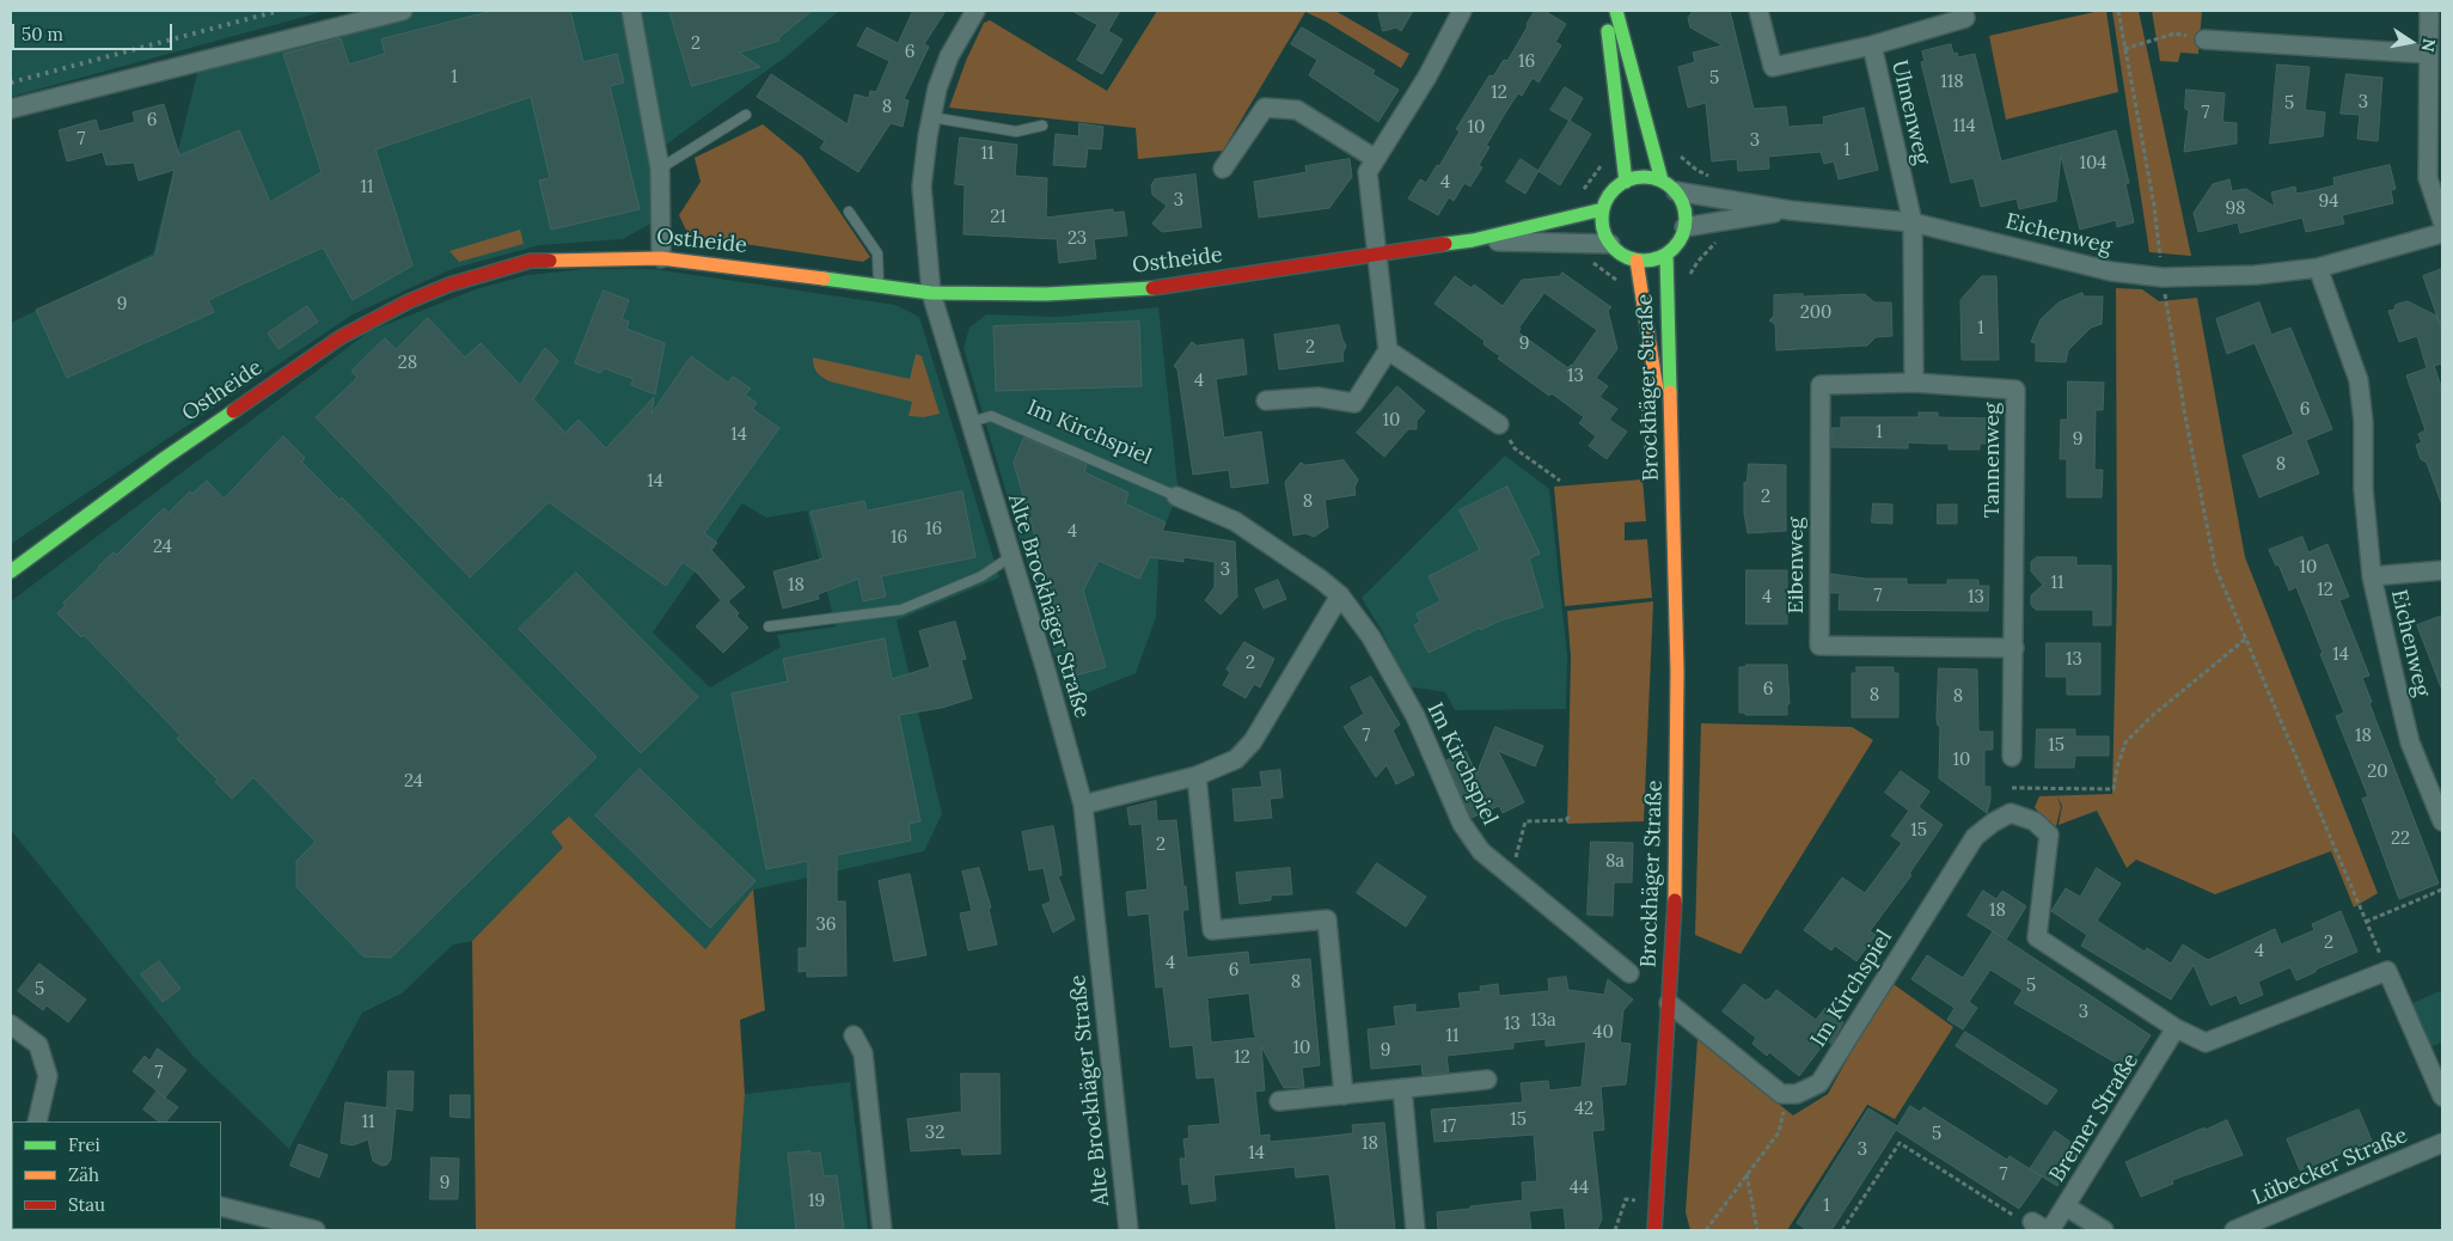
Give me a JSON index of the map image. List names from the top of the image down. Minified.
{"streets":{"street":["Ulmenweg","Eichenweg","Ostheide","Brockhäger Straße","Im Kirchspiel","Tannenweg","Eibenweg","Alte Brockhäger Straße","Bremer Straße","Lübecker Straße"]},"crossings":[["Ulmenweg","Eichenweg"],["Eichenweg","Ostheide"],["Eichenweg","Brockhäger Straße"],["Ostheide","Brockhäger Straße"],["Ostheide","Alte Brockhäger Straße"],["Im Kirchspiel","Alte Brockhäger Straße"],["Tannenweg","Eibenweg"]],"house_numbers":["2","6","16","1","5","118","12","3","5","8","7","6","114","10","7","3","1","11","104","4","11","3","94","98","21","23","9","200","1","9","2","28","13","4","6","10","1","14","9","8","14","2","8","16","4","16","24","10","3","11","18","12","7","4","13","14","13","2","6","8","8","7","18","15","10","20","24","15","22","2","8a","18","36","2","4","4","6","8","5","5","3","13a","13","40","11","10","9","12","7","42","15","11","17","32","5","18","3","14","7","9","44","19","1"],"legend":["Frei","Zäh","Stau"],"scale_bar":"50 m","north":"right"}
